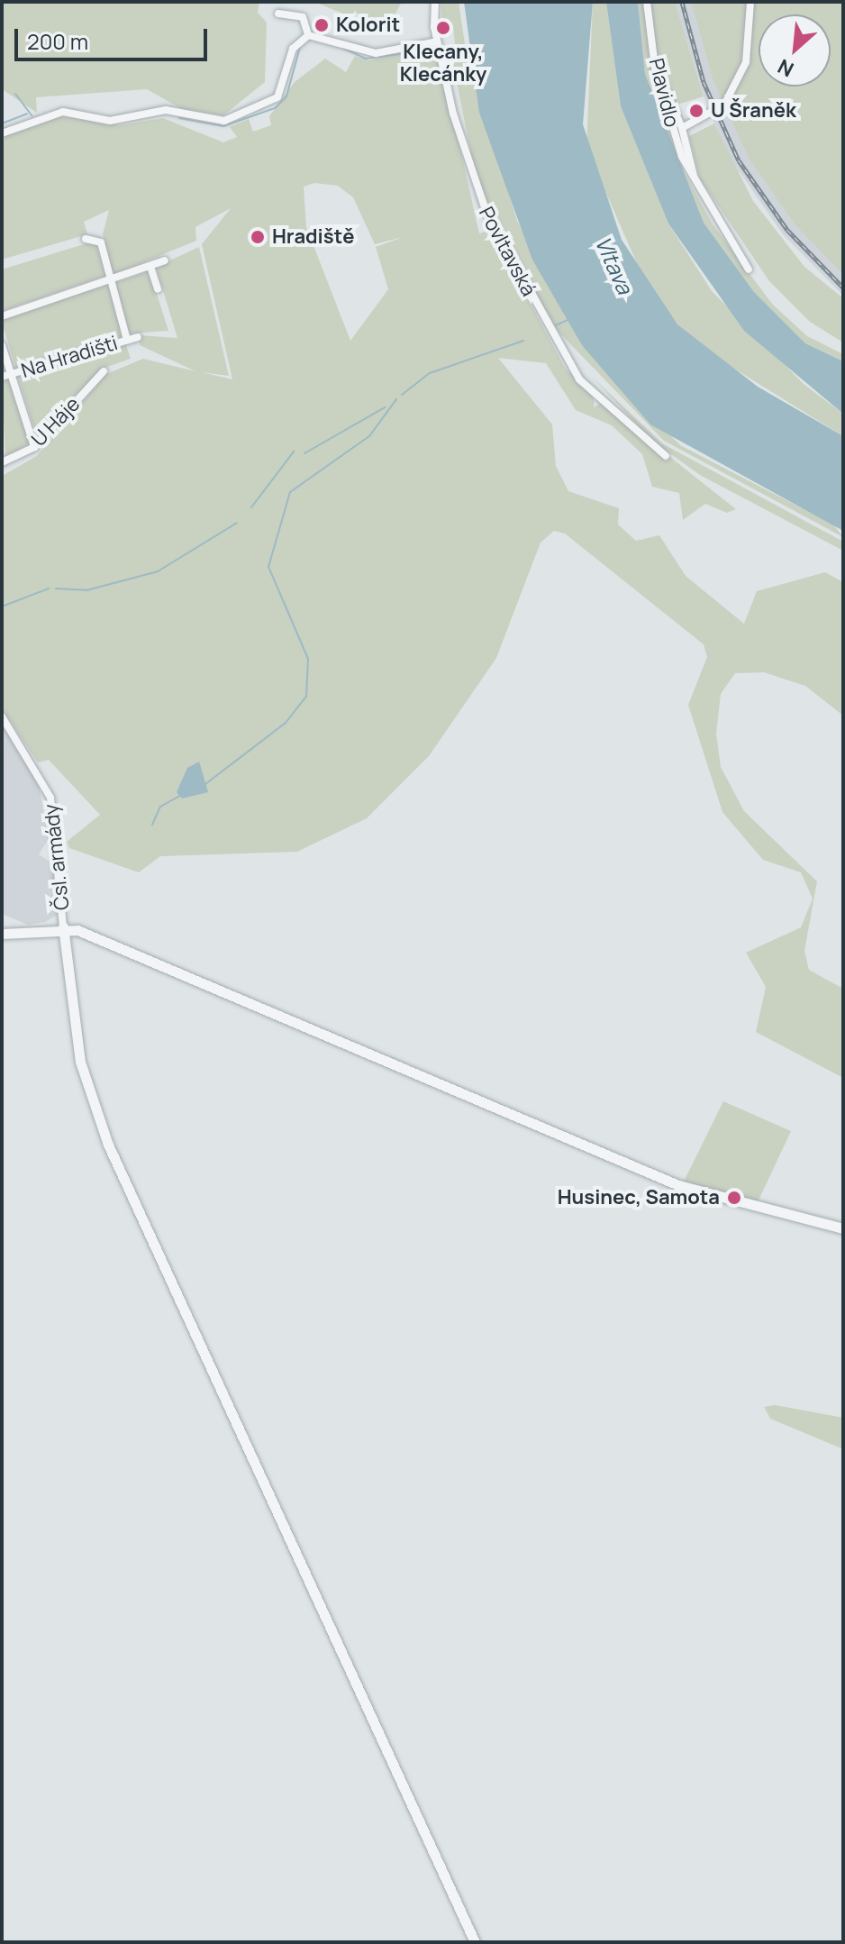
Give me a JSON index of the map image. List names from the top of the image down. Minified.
{"streets":{"street":["Plavidlo","Povltavská","Na Hradišti","U Háje","Čsl. armády"]},"water":["Vltava"],"places":["Kolorit","Klecany, Klecánky","U Šraněk","Hradiště","Husinec, Samota"],"scale_bar":"200 m","north":"bottom left"}
